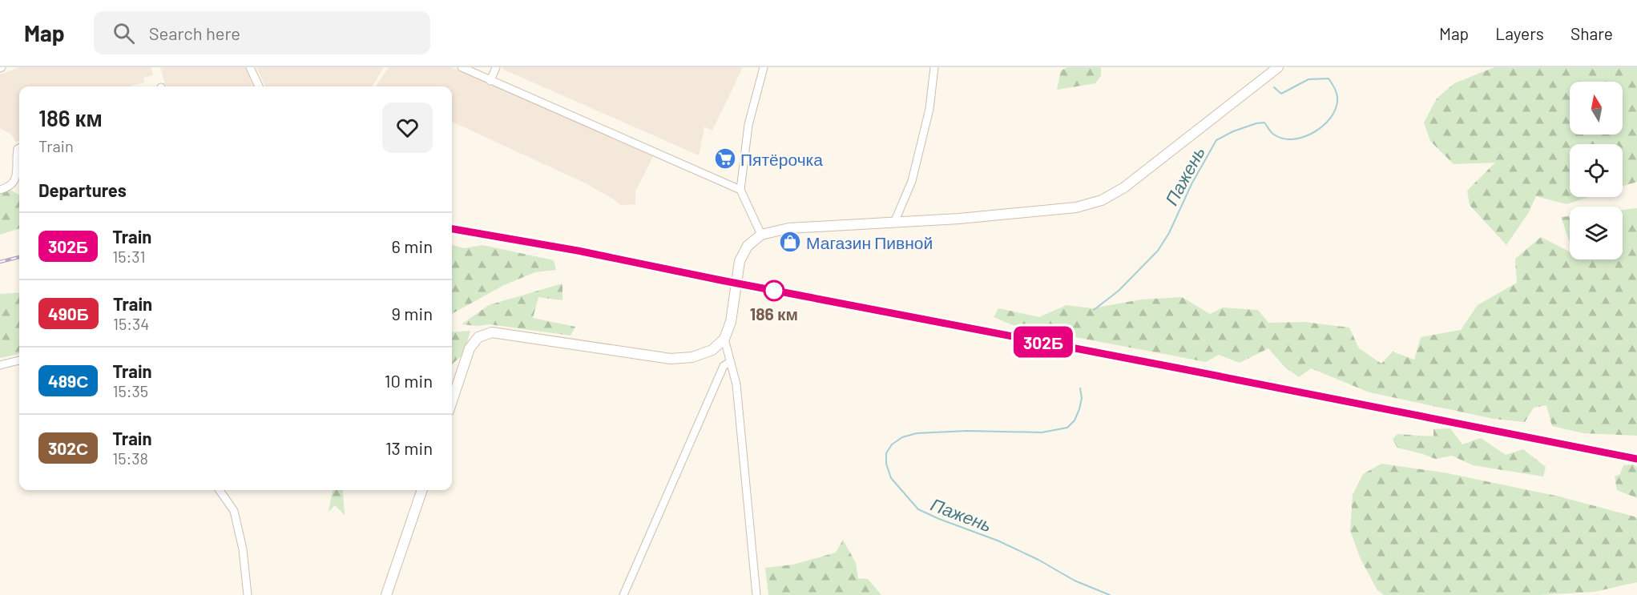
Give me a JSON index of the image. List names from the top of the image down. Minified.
{"water":["Пажень"],"places":{"supermarket":["Пятёрочка"],"shop":["Магазин Пивной"],"other":["186 км"]},"north":"top","page":{"header":"Map","search":"Search here","nav":["Map","Layers","Share"],"on_map":"302Б","heading":[["186 км","Train"],"Departures"],"list":[{"mark":"302Б","name":"Train","note":"15:31","value":"6 min"},{"mark":"490Б","name":"Train","note":"15:34","value":"9 min"},{"mark":"489С","name":"Train","note":"15:35","value":"10 min"},{"mark":"302С","name":"Train","note":"15:38","value":"13 min"}]}}
